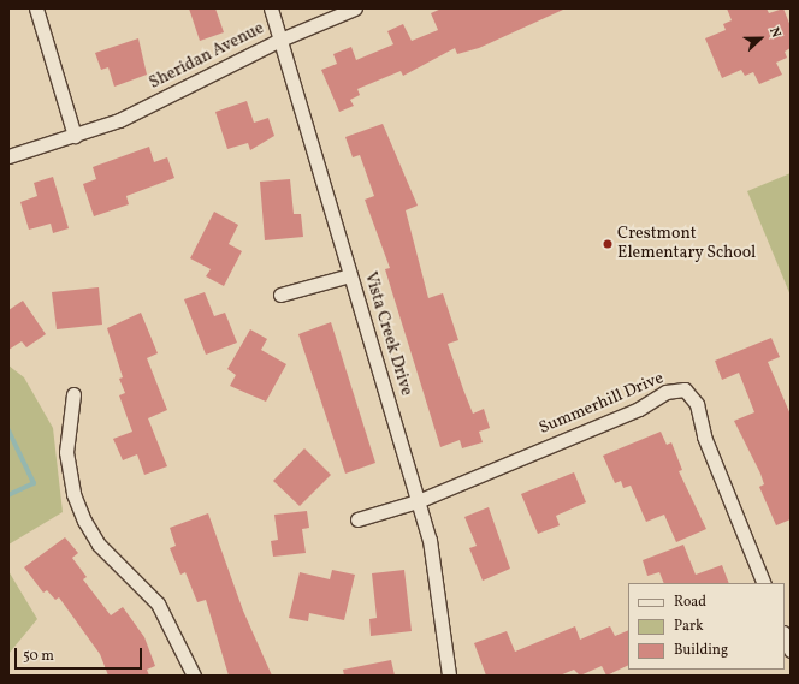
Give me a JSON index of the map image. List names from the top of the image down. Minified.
{"streets":{"street":["Sheridan Avenue","Vista Creek Drive","Summerhill Drive"]},"crossings":[["Sheridan Avenue","Vista Creek Drive"],["Vista Creek Drive","Summerhill Drive"]],"places":["Crestmont Elementary School"],"legend":["Road","Park","Building"],"scale_bar":"50 m","north":"right"}
